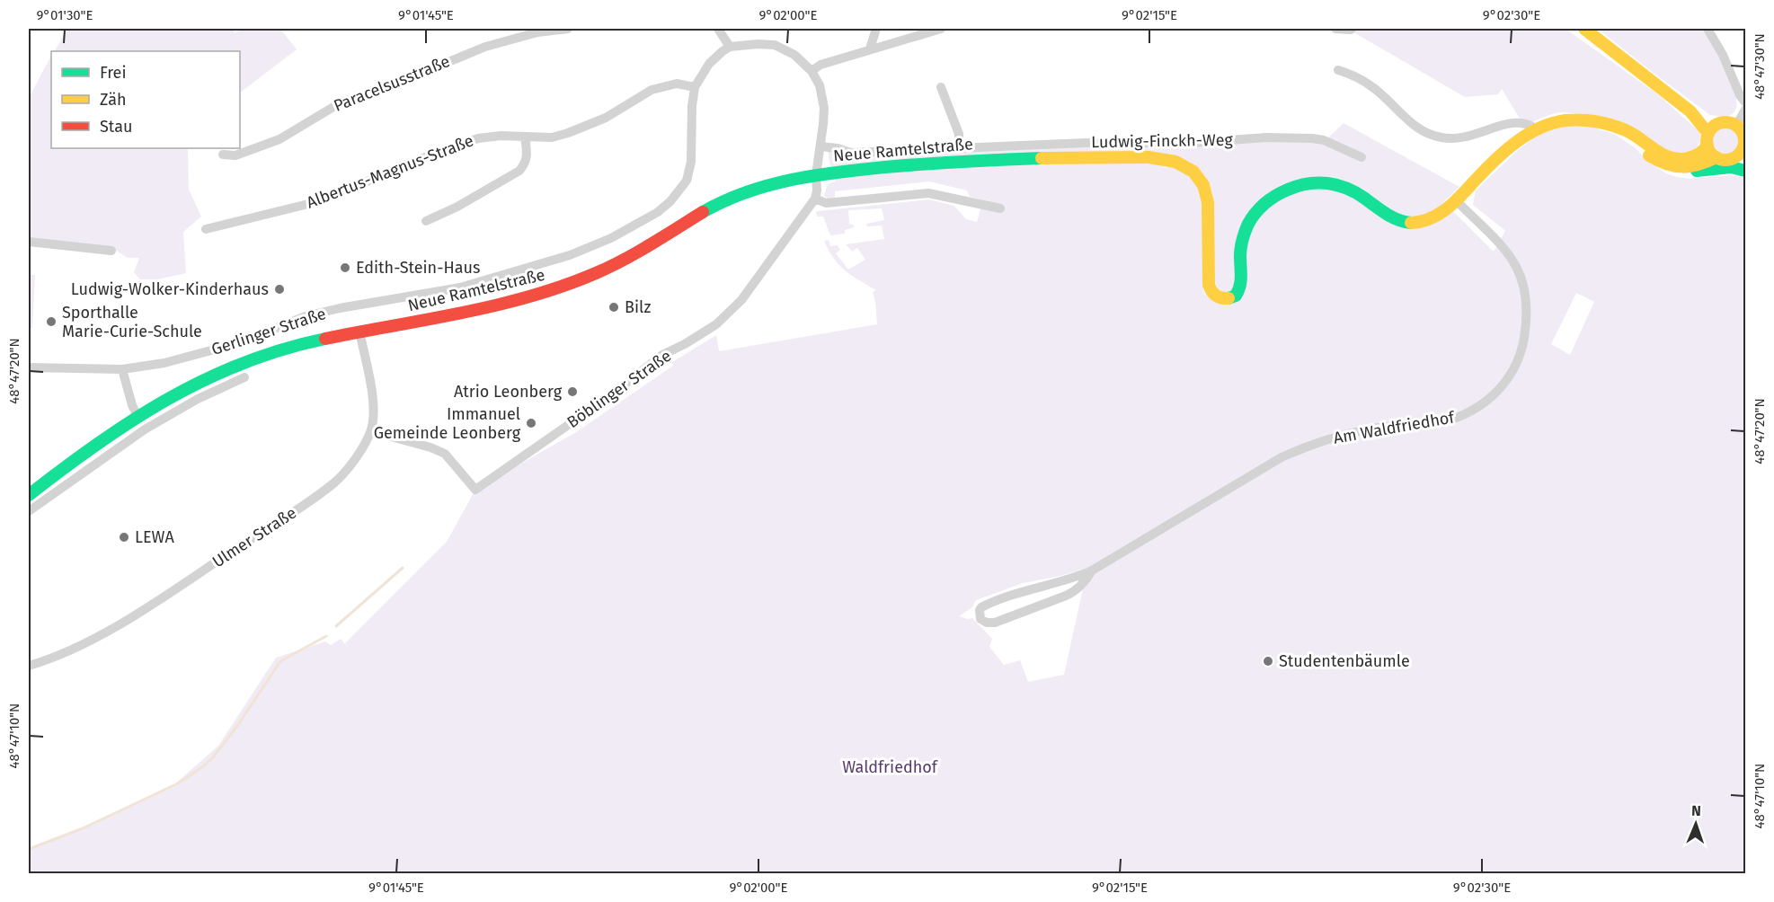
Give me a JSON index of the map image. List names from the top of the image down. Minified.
{"streets":{"main road":["Neue Ramtelstraße"],"street":["Paracelsusstraße","Ludwig-Finckh-Weg","Albertus-Magnus-Straße","Gerlinger Straße","Böblinger Straße","Am Waldfriedhof","Ulmer Straße"]},"crossings":[["Neue Ramtelstraße","Am Waldfriedhof"],["Neue Ramtelstraße","Ulmer Straße"],["Albertus-Magnus-Straße","Gerlinger Straße"],["Böblinger Straße","Ulmer Straße"]],"parks":["Waldfriedhof"],"places":["Edith-Stein-Haus","Ludwig-Wolker-Kinderhaus","Bilz","Sporthalle Marie-Curie-Schule","Atrio Leonberg","Immanuel Gemeinde Leonberg","LEWA","Studentenbäumle"],"legend":["Frei","Zäh","Stau"],"north":"top","coordinates":["9°01'30\"E","9°01'45\"E","9°02'00\"E","9°02'15\"E","9°02'30\"E","48°47'30\"N","48°47'20\"N","48°47'10\"N"]}
